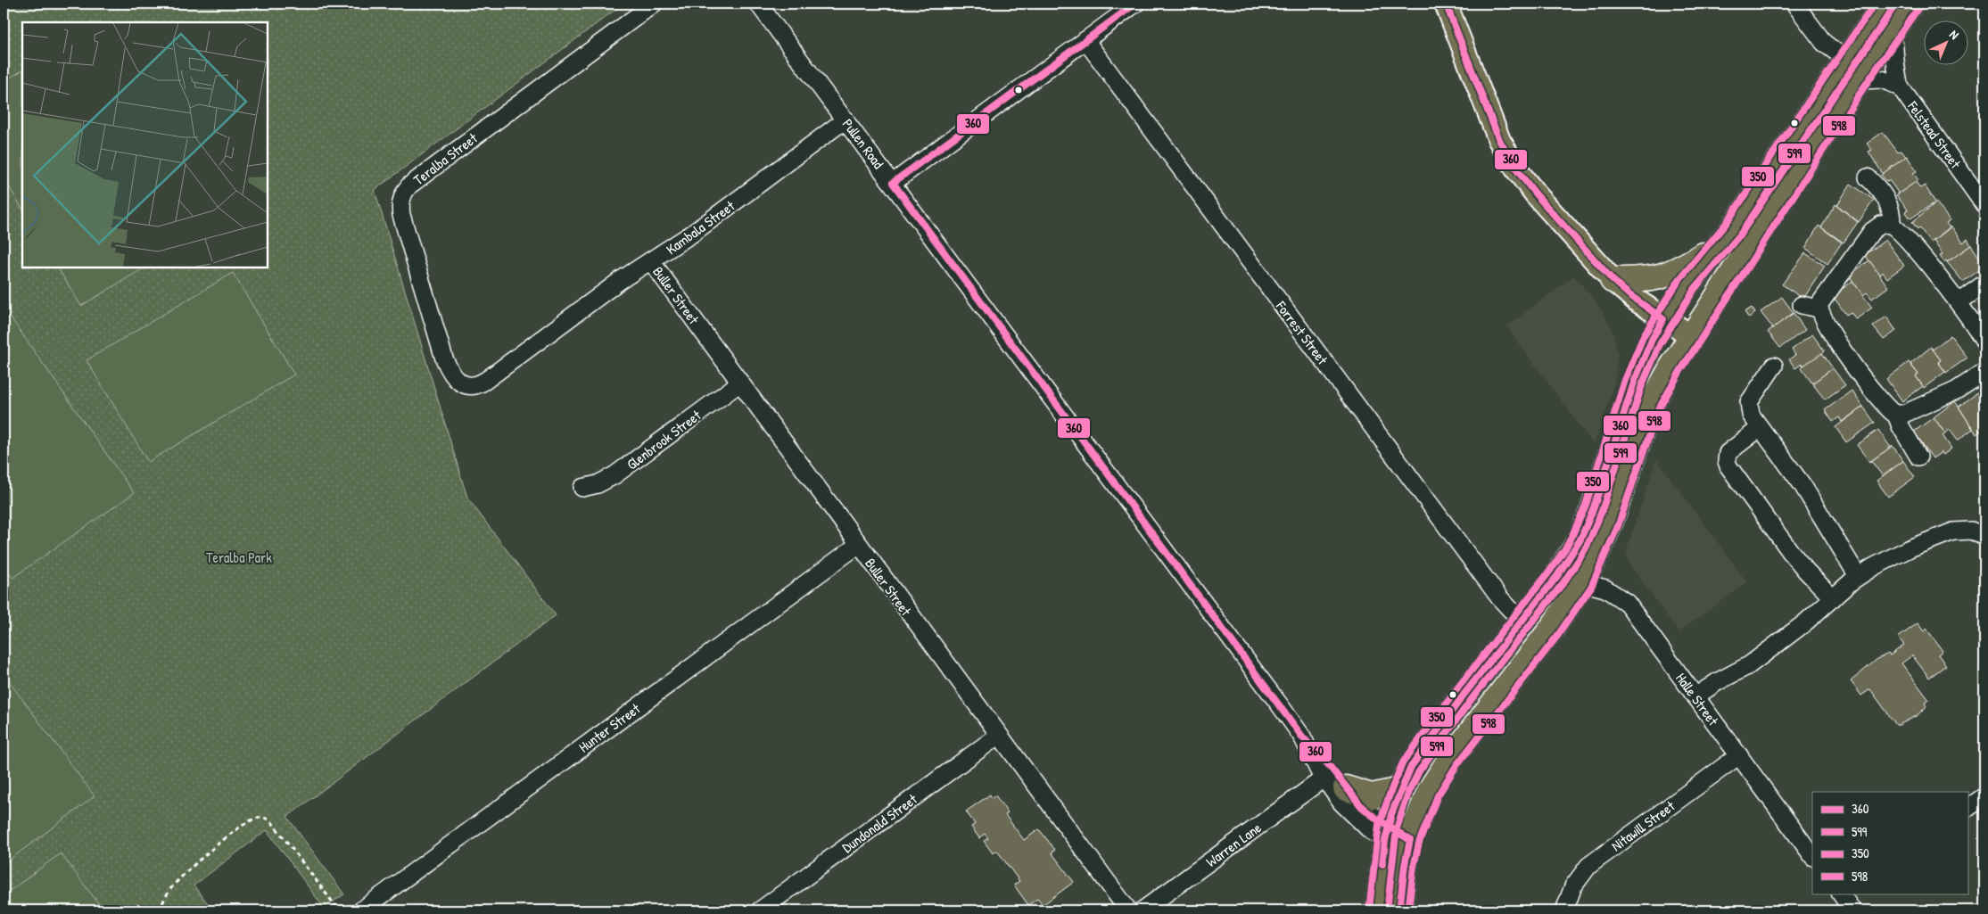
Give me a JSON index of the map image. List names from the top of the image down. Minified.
{"streets":{"street":["Felstead Street","Pullen Road","Teralba Street","Kambala Street","Buller Street","Forrest Street","Glenbrook Street","Halle Street","Hunter Street","Dundonald Street","Nitawill Street","Warren Lane"]},"crossings":[["Pullen Road","Kambala Street"],["Pullen Road","Warren Lane"],["Teralba Street","Kambala Street"],["Kambala Street","Buller Street"],["Buller Street","Glenbrook Street"],["Buller Street","Hunter Street"],["Buller Street","Dundonald Street"],["Halle Street","Nitawill Street"]],"parks":["Teralba Park"],"lines":["transit line 360","transit line 350","transit line 599","transit line 598"],"legend":["360","599","350","598"],"north":"top right"}
